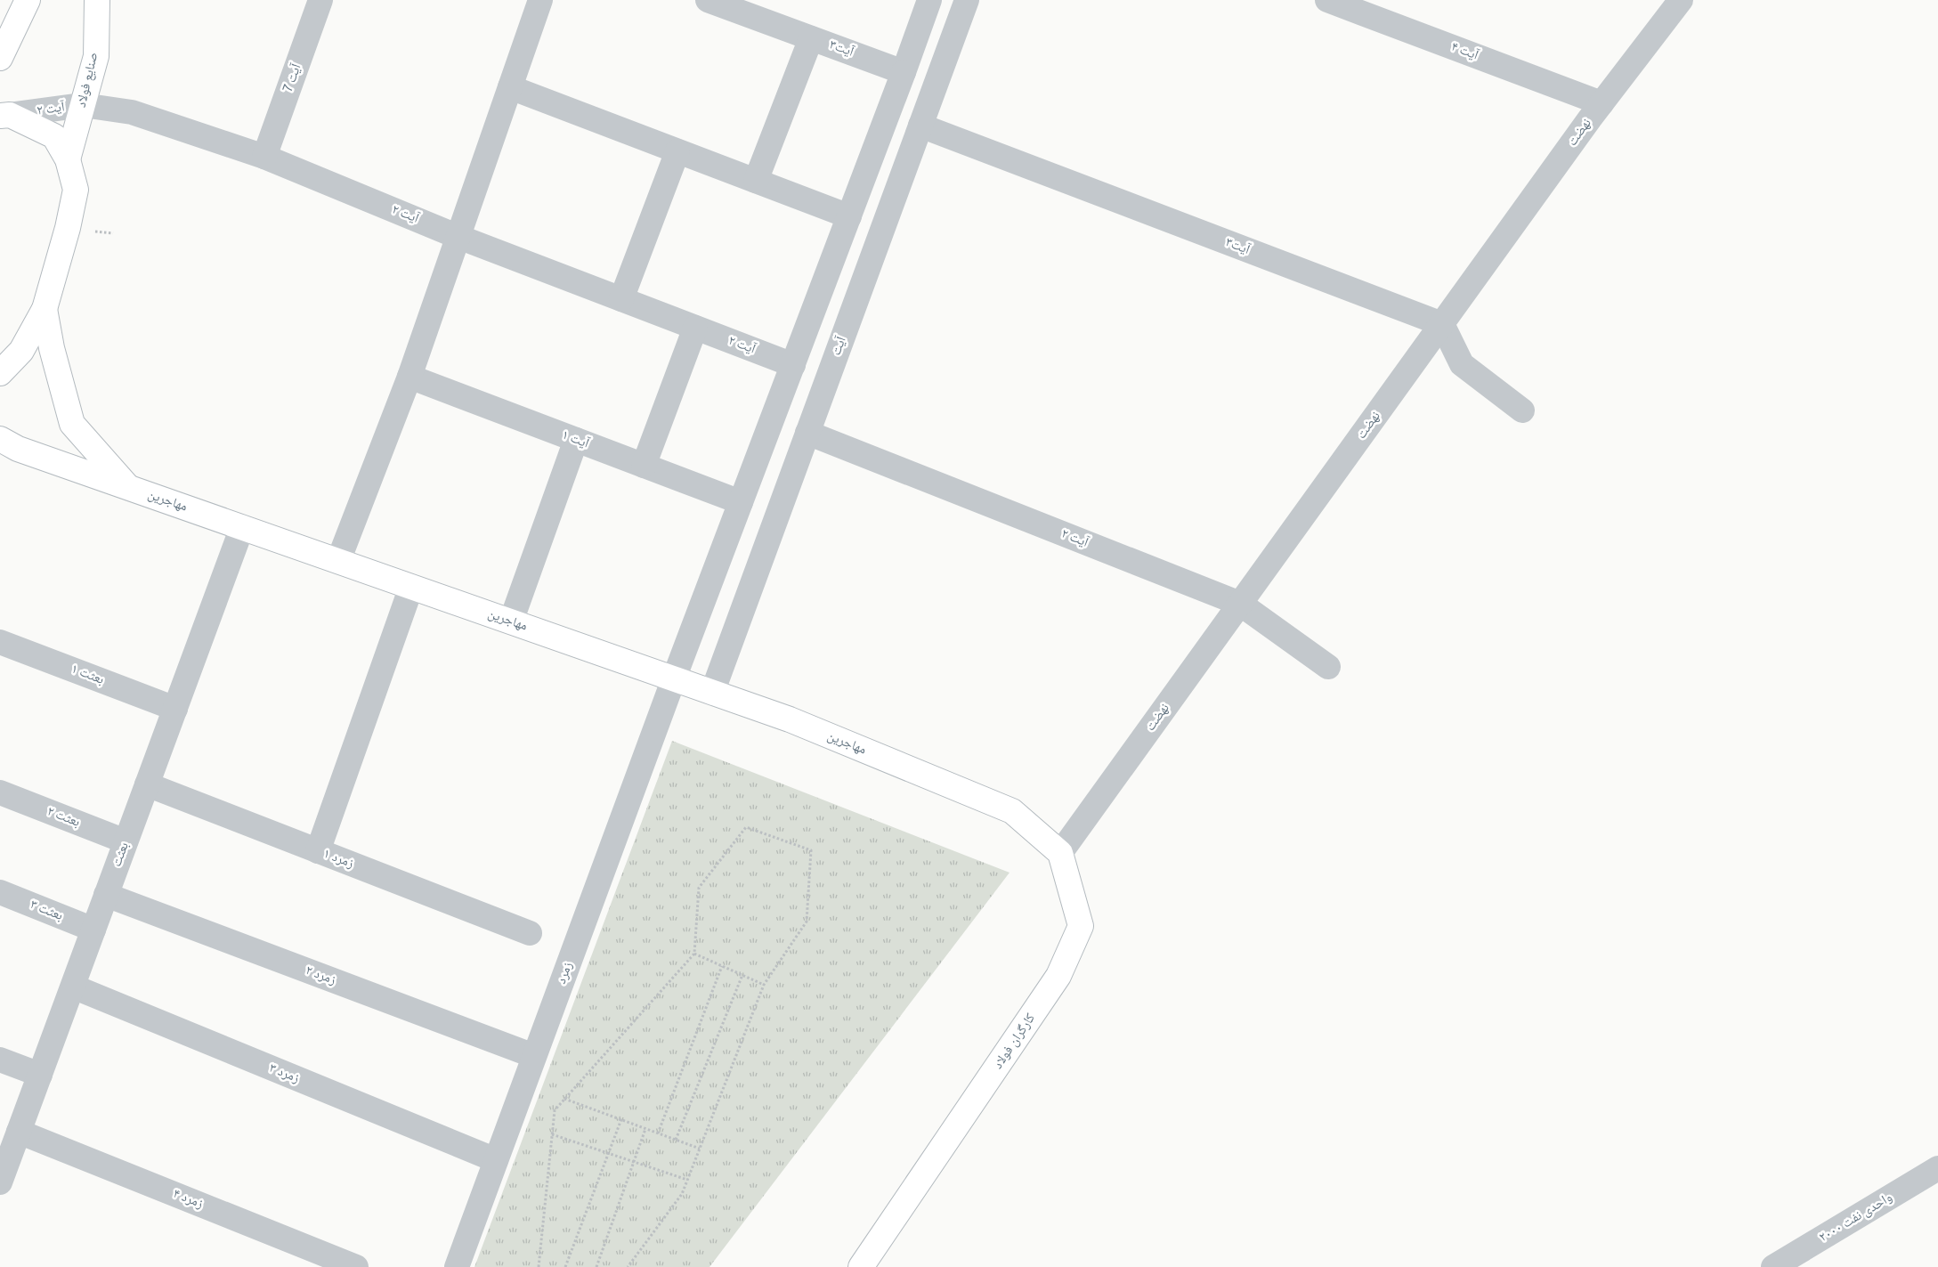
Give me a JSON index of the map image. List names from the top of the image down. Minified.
{"streets":{"street":["آیت۳","آیت ۴","آیت 7","صنایع فولاد","آیت ۲","نهضت","آیت","آیت ۱","مهاجرین","بعثت ۱","بعثت ۲","بعثت","زمرد ۱","بعثت ۳","زمرد","زمرد ۲","کارگران فولاد","زمرد ۳","زمرد ۴","۲۰۰۰ واحدی نفت"]},"crossings":[["آیت۳","نهضت"],["آیت۳","آیت"],["آیت۳","زمرد"],["آیت ۴","نهضت"],["آیت 7","آیت ۲"],["صنایع فولاد","آیت ۲"],["آیت ۲","نهضت"],["آیت ۲","آیت"],["آیت ۲","زمرد"],["نهضت","مهاجرین"],["نهضت","کارگران فولاد"],["آیت","مهاجرین"],["آیت ۱","زمرد"],["مهاجرین","بعثت"],["مهاجرین","زمرد"],["مهاجرین","کارگران فولاد"],["بعثت ۱","بعثت"],["بعثت ۲","بعثت"],["بعثت","زمرد ۱"],["بعثت","بعثت ۳"],["بعثت","زمرد ۲"],["بعثت","زمرد ۳"],["بعثت","زمرد ۴"],["زمرد","زمرد ۲"],["زمرد","زمرد ۳"]]}
